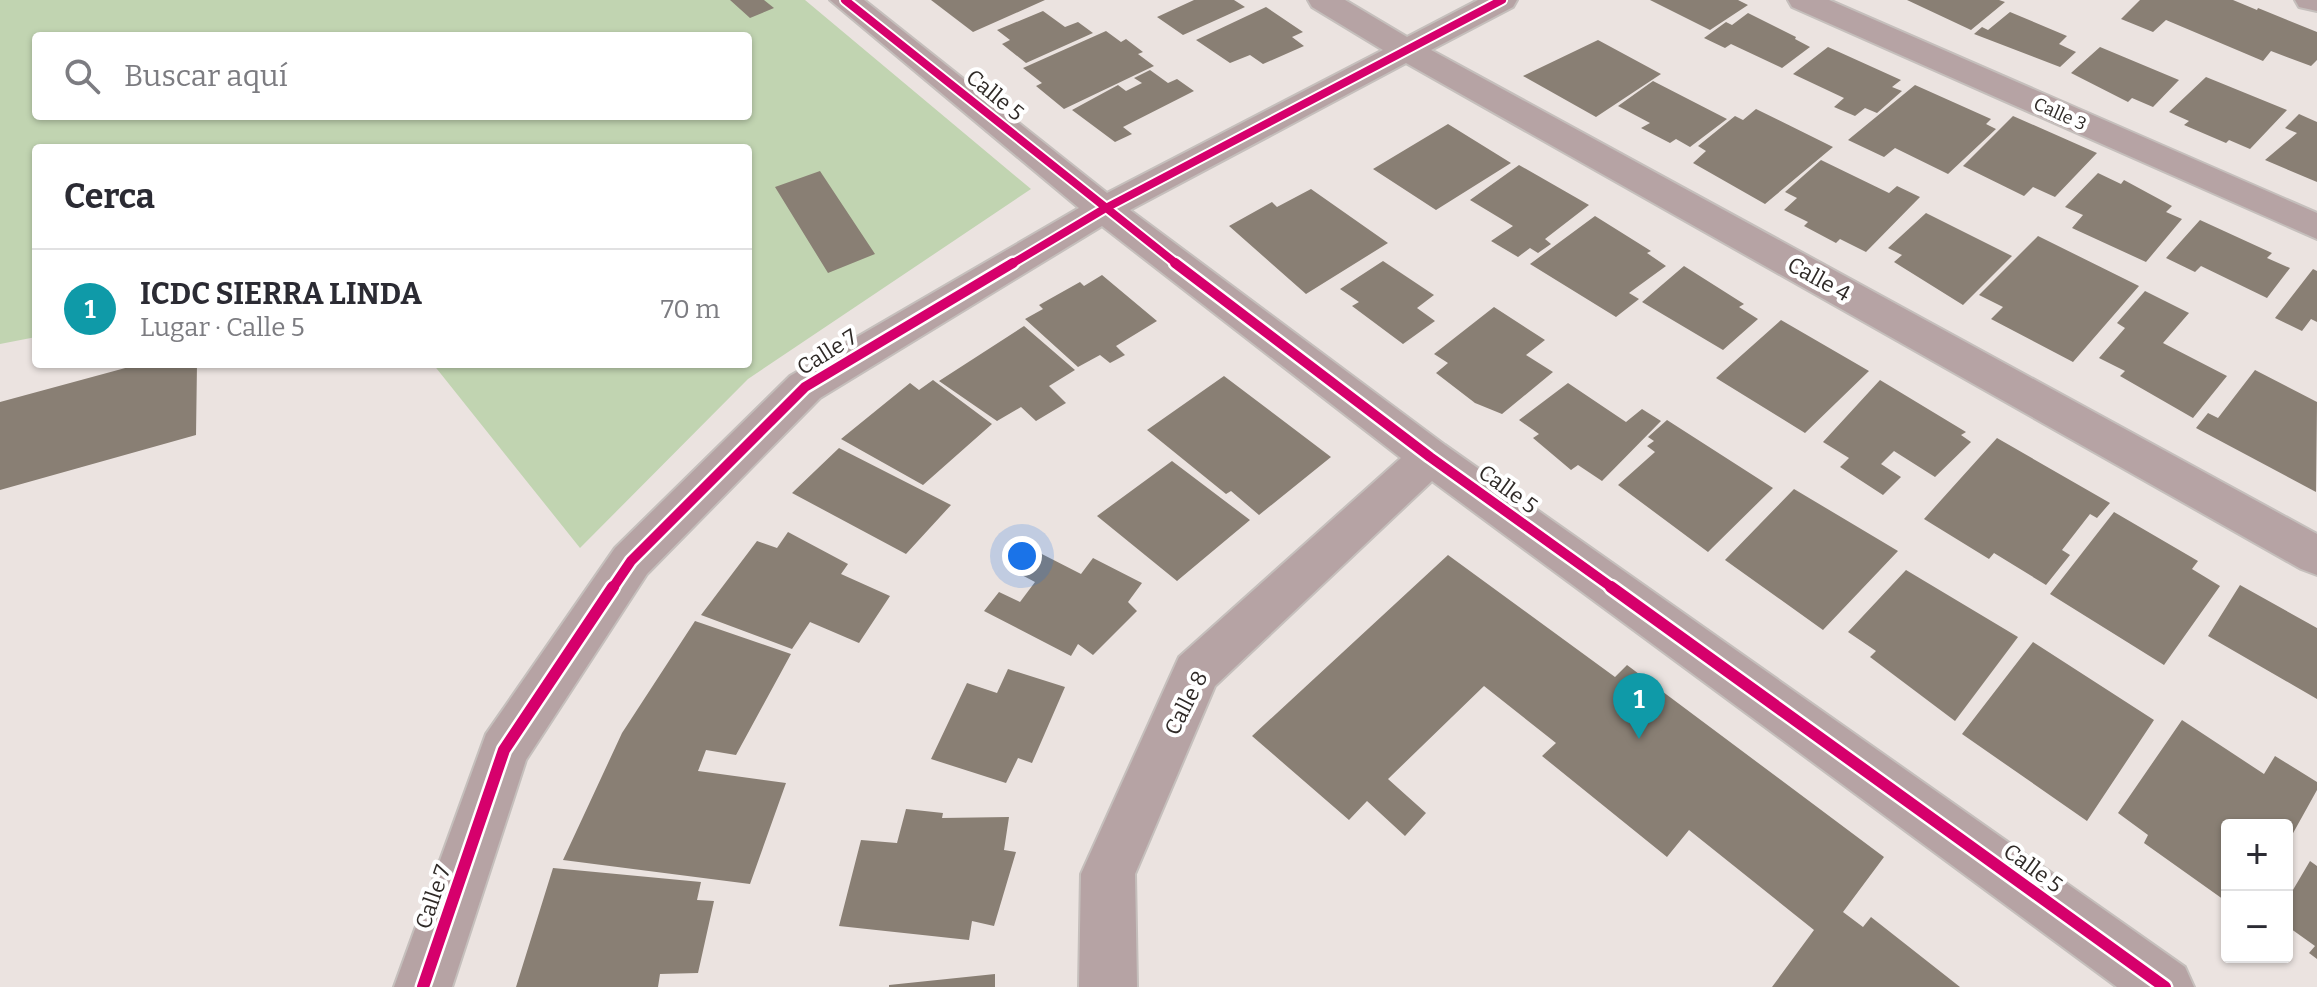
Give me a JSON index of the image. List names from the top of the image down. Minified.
{"streets":{"street":["Calle 5","Calle 3","Calle 4","Calle 7","Calle 8"]},"crossings":[["Calle 5","Calle 7"],["Calle 5","Calle 8"],["Calle 4","Calle 7"]],"page":{"search":"Buscar aquí","heading":"Cerca","list":[{"mark":"1","name":"ICDC SIERRA LINDA","note":"Lugar · Calle 5","value":"70 m"}],"pins":"1","map_buttons":["+","−"]}}
